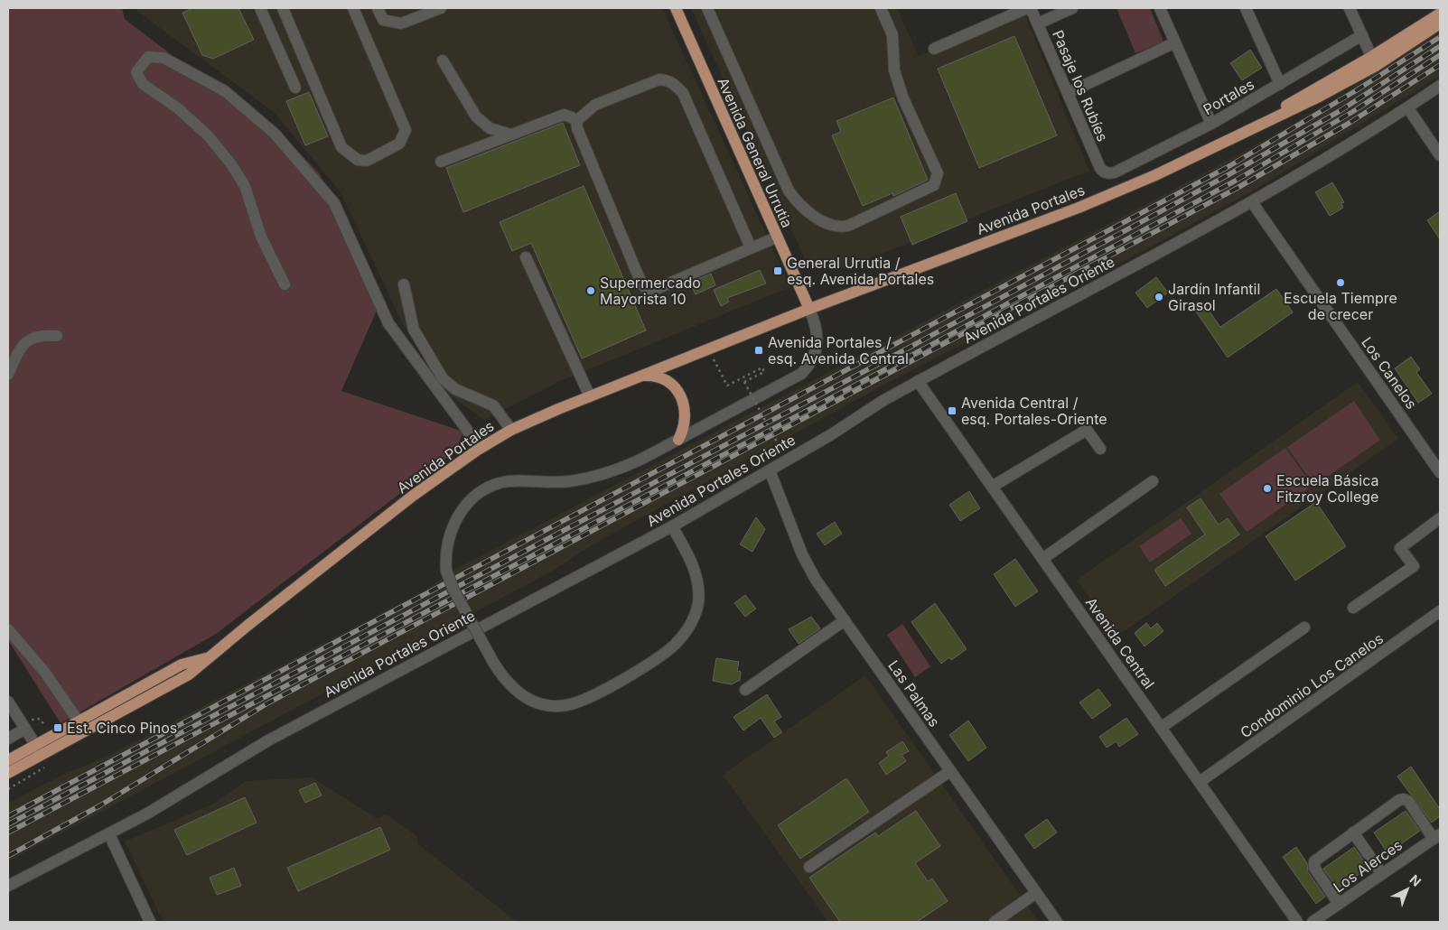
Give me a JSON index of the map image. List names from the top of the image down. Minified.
{"streets":{"main road":["Avenida General Urrutia","Avenida Portales"],"street":["Pasaje los Rubíes","Portales","Avenida Portales Oriente","Los Canelos","Avenida Central","Condominio Los Canelos","Las Palmas","Los Alerces"]},"crossings":[["Pasaje los Rubíes","Portales"],["Avenida General Urrutia","Avenida Portales"],["Avenida Portales Oriente","Los Canelos"],["Avenida Portales Oriente","Avenida Central"],["Avenida Portales Oriente","Las Palmas"],["Avenida Central","Condominio Los Canelos"]],"places":{"transit":["General Urrutia / esq. Avenida Portales","Avenida Portales / esq. Avenida Central","Avenida Central / esq. Portales-Oriente","Est. Cinco Pinos"],"other":["Escuela Tiempre de crecer","Supermercado Mayorista 10","Jardín Infantil Girasol","Escuela Básica Fitzroy College"]},"north":"top right"}
